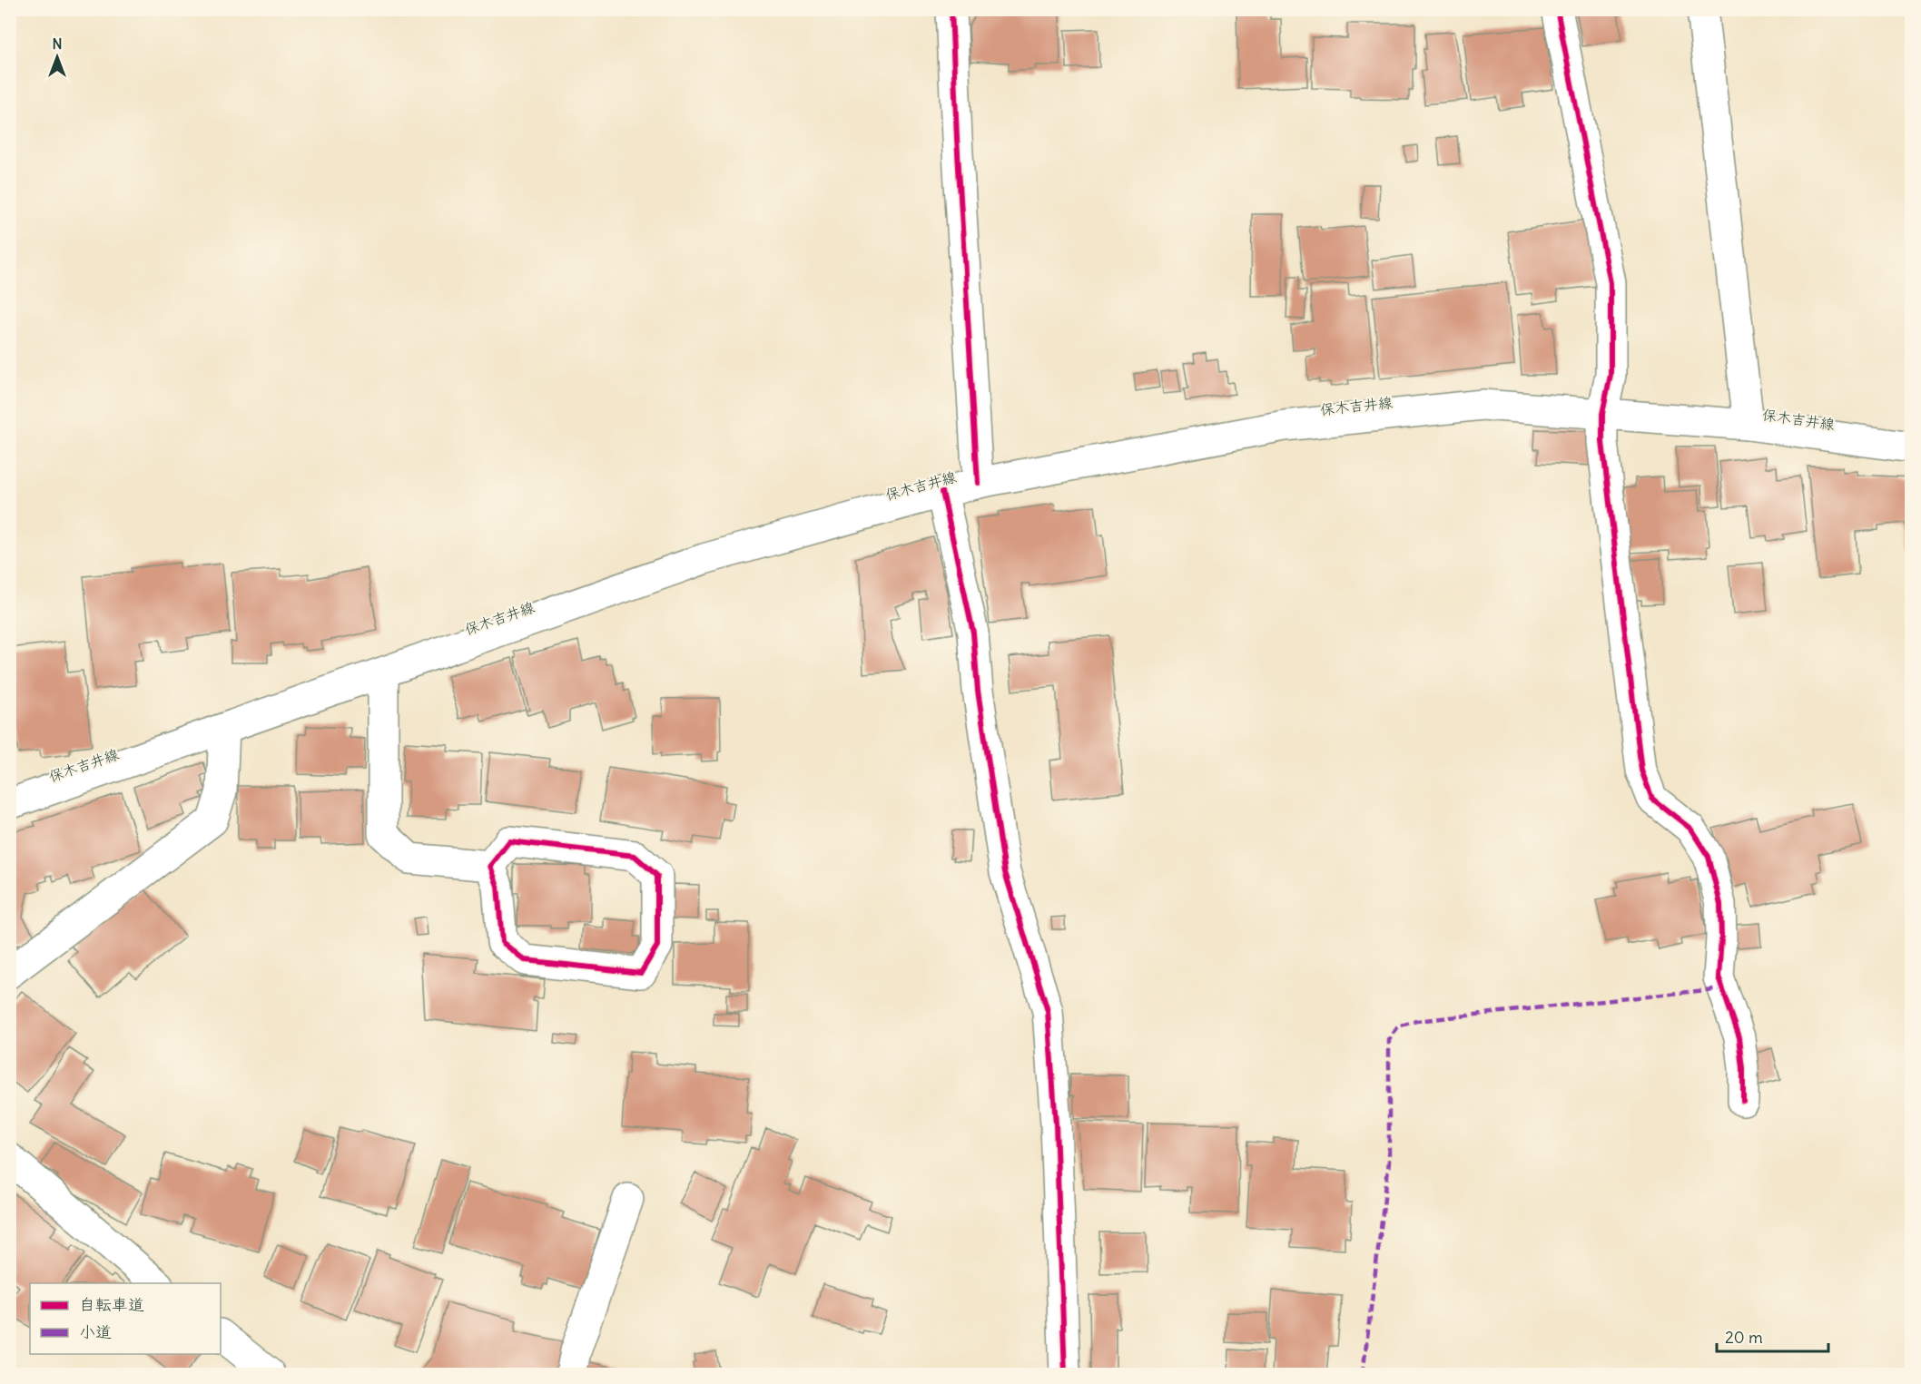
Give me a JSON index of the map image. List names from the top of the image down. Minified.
{"streets":{"street":["保木吉井線"]},"legend":["自転車道","小道"],"scale_bar":"20 m","north":"top"}
